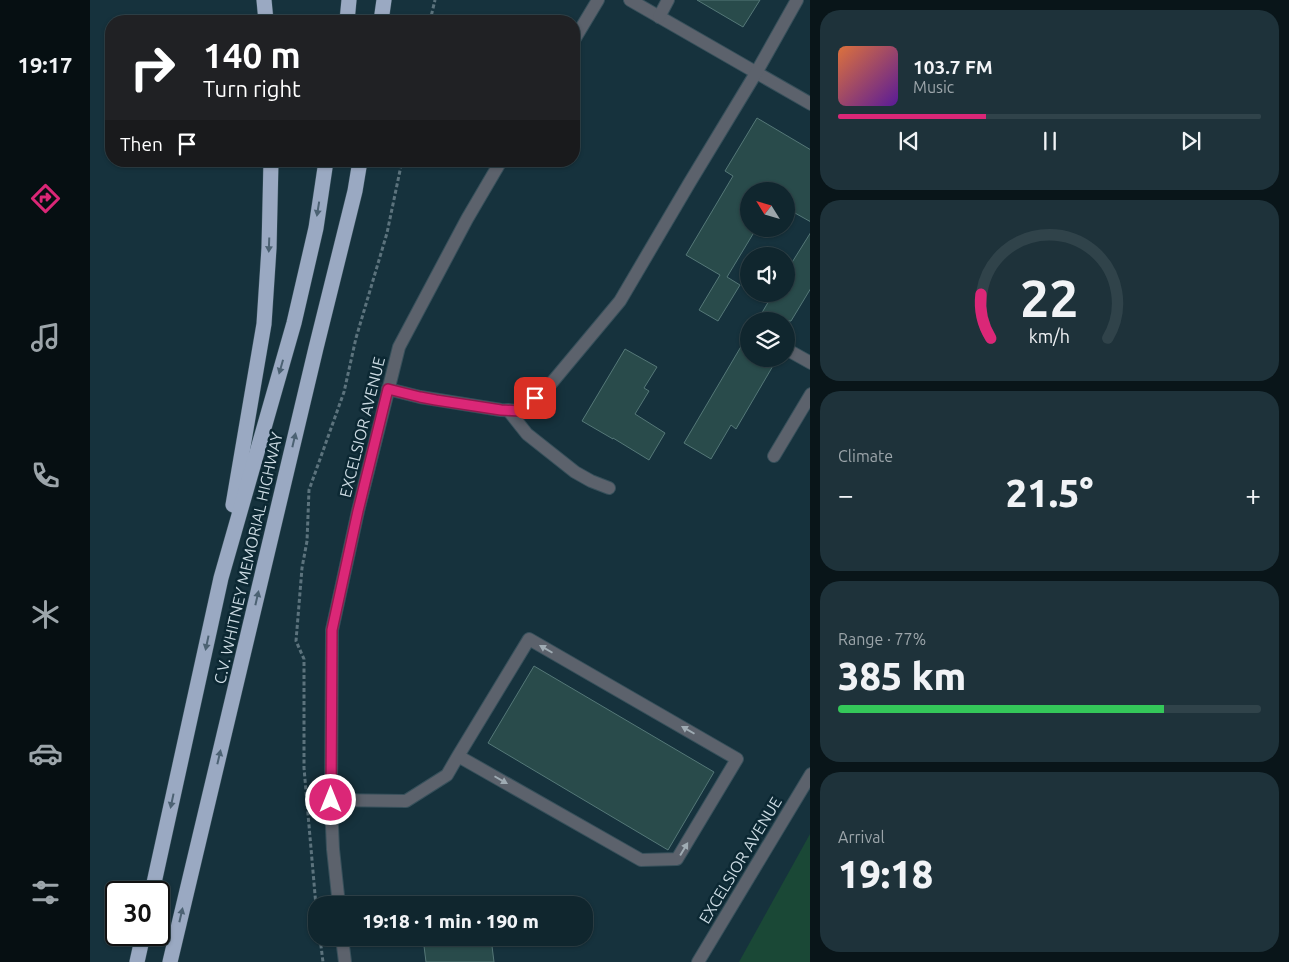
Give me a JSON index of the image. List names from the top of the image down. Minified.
{"streets":{"highway":["C.V. WHITNEY MEMORIAL HIGHWAY"],"street":["EXCELSIOR AVENUE"]},"north":"top left","page":{"tabs":"19:17","turn":["140 m","Turn right"],"song":["103.7 FM","Music"],"then":"Then","tile":["Climate",["Range · 77%","385 km"],["Arrival","19:18"]],"heat":["−","21.5°","+"],"limit":"30","trip":"19:18 · 1 min · 190 m","gauge":["22","km/h"]}}
